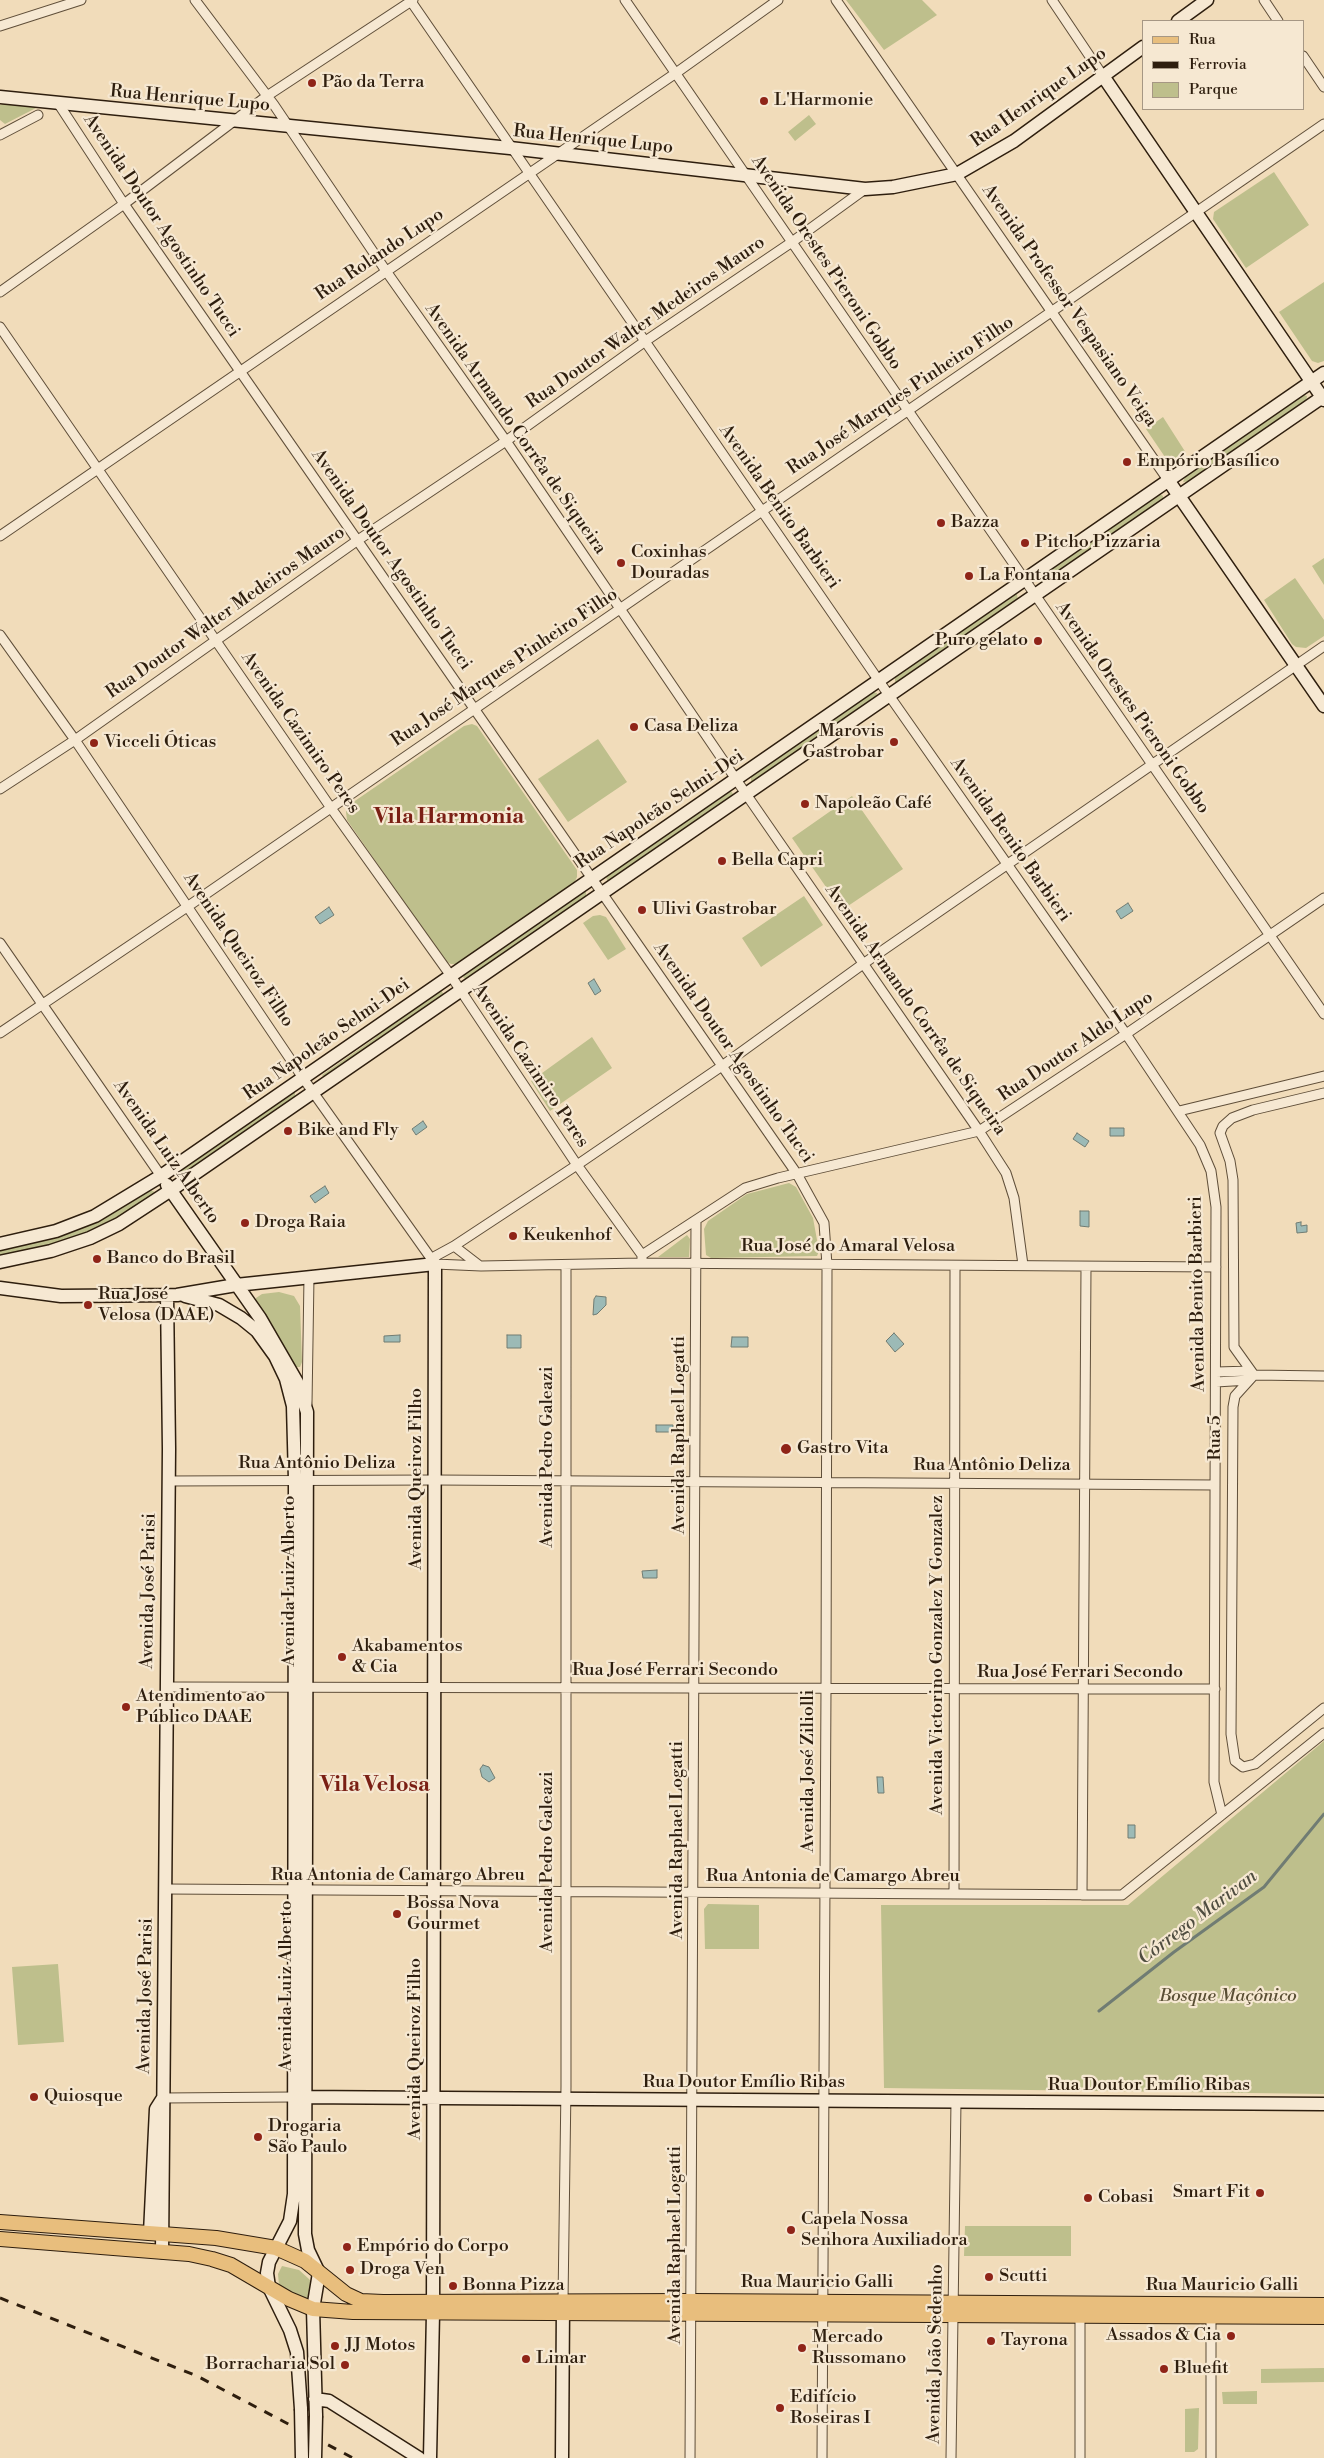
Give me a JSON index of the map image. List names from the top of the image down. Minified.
{"streets":{"main road":["Rua Henrique Lupo","Avenida Professor Vespasiano Veiga","Rua Napoleão Selmi-Dei","Avenida Queiroz Filho","Avenida Luiz Alberto","Rua José do Amaral Velosa","Avenida Pedro Galeazi","Avenida José Parisi","Rua Doutor Emílio Ribas","Rua Mauricio Galli"],"street":["Avenida Doutor Agostinho Tucci","Rua Rolando Lupo","Avenida Orestes Pieroni Gobbo","Rua Doutor Walter Medeiros Mauro","Rua José Marques Pinheiro Filho","Avenida Armando Corrêa de Siqueira","Avenida Benito Barbieri","Avenida Cazimiro Peres","Rua Doutor Aldo Lupo","Avenida Raphael Logatti","Rua 5","Rua Antônio Deliza","Avenida Victorino Gonzalez Y Gonzalez","Rua José Ferrari Secondo","Avenida José Ziliolli","Rua Antonia de Camargo Abreu","Avenida João Sedenho"]},"crossings":[["Rua Henrique Lupo","Avenida Doutor Agostinho Tucci"],["Rua Henrique Lupo","Rua Rolando Lupo"],["Rua Henrique Lupo","Avenida Orestes Pieroni Gobbo"],["Rua Henrique Lupo","Avenida Professor Vespasiano Veiga"],["Rua Henrique Lupo","Rua Doutor Walter Medeiros Mauro"],["Rua Henrique Lupo","Avenida Armando Corrêa de Siqueira"],["Rua Henrique Lupo","Avenida Benito Barbieri"],["Avenida Doutor Agostinho Tucci","Rua Rolando Lupo"],["Avenida Doutor Agostinho Tucci","Rua Doutor Walter Medeiros Mauro"],["Avenida Doutor Agostinho Tucci","Rua José Marques Pinheiro Filho"],["Avenida Doutor Agostinho Tucci","Rua Napoleão Selmi-Dei"],["Avenida Doutor Agostinho Tucci","Rua Doutor Aldo Lupo"],["Avenida Doutor Agostinho Tucci","Rua José do Amaral Velosa"],["Avenida Doutor Agostinho Tucci","Avenida José Ziliolli"],["Rua Rolando Lupo","Avenida Orestes Pieroni Gobbo"],["Rua Rolando Lupo","Avenida Armando Corrêa de Siqueira"],["Rua Rolando Lupo","Avenida Benito Barbieri"],["Rua Rolando Lupo","Avenida Cazimiro Peres"],["Avenida Orestes Pieroni Gobbo","Rua Doutor Walter Medeiros Mauro"],["Avenida Orestes Pieroni Gobbo","Rua José Marques Pinheiro Filho"],["Avenida Orestes Pieroni Gobbo","Rua Napoleão Selmi-Dei"],["Avenida Orestes Pieroni Gobbo","Rua Doutor Aldo Lupo"],["Avenida Professor Vespasiano Veiga","Rua José Marques Pinheiro Filho"],["Avenida Professor Vespasiano Veiga","Rua Napoleão Selmi-Dei"],["Rua Doutor Walter Medeiros Mauro","Avenida Armando Corrêa de Siqueira"],["Rua Doutor Walter Medeiros Mauro","Avenida Benito Barbieri"],["Rua Doutor Walter Medeiros Mauro","Avenida Cazimiro Peres"],["Rua Doutor Walter Medeiros Mauro","Avenida Queiroz Filho"],["Rua José Marques Pinheiro Filho","Avenida Armando Corrêa de Siqueira"],["Rua José Marques Pinheiro Filho","Avenida Benito Barbieri"],["Rua José Marques Pinheiro Filho","Avenida Cazimiro Peres"],["Rua José Marques Pinheiro Filho","Avenida Queiroz Filho"],["Rua José Marques Pinheiro Filho","Avenida Luiz Alberto"],["Avenida Armando Corrêa de Siqueira","Rua Napoleão Selmi-Dei"],["Avenida Armando Corrêa de Siqueira","Rua Doutor Aldo Lupo"],["Avenida Armando Corrêa de Siqueira","Rua José do Amaral Velosa"],["Avenida Benito Barbieri","Rua Napoleão Selmi-Dei"],["Avenida Benito Barbieri","Rua Doutor Aldo Lupo"],["Avenida Benito Barbieri","Rua José do Amaral Velosa"],["Avenida Benito Barbieri","Rua Antônio Deliza"],["Avenida Benito Barbieri","Rua José Ferrari Secondo"],["Avenida Benito Barbieri","Rua Antonia de Camargo Abreu"],["Avenida Cazimiro Peres","Rua Napoleão Selmi-Dei"],["Avenida Cazimiro Peres","Rua Doutor Aldo Lupo"],["Avenida Cazimiro Peres","Rua José do Amaral Velosa"],["Rua Napoleão Selmi-Dei","Avenida Queiroz Filho"],["Rua Napoleão Selmi-Dei","Avenida Luiz Alberto"],["Avenida Queiroz Filho","Rua José do Amaral Velosa"],["Avenida Queiroz Filho","Rua Antônio Deliza"],["Avenida Queiroz Filho","Rua José Ferrari Secondo"],["Avenida Queiroz Filho","Rua Antonia de Camargo Abreu"],["Avenida Queiroz Filho","Rua Doutor Emílio Ribas"],["Avenida Queiroz Filho","Rua Mauricio Galli"],["Rua Doutor Aldo Lupo","Rua José do Amaral Velosa"],["Rua Doutor Aldo Lupo","Avenida Raphael Logatti"],["Avenida Luiz Alberto","Rua José do Amaral Velosa"],["Avenida Luiz Alberto","Rua Antônio Deliza"],["Avenida Luiz Alberto","Rua José Ferrari Secondo"],["Avenida Luiz Alberto","Rua Antonia de Camargo Abreu"],["Avenida Luiz Alberto","Rua Doutor Emílio Ribas"],["Avenida Luiz Alberto","Rua Mauricio Galli"],["Rua José do Amaral Velosa","Avenida Raphael Logatti"],["Rua José do Amaral Velosa","Avenida Pedro Galeazi"],["Rua José do Amaral Velosa","Avenida José Parisi"],["Rua José do Amaral Velosa","Avenida Victorino Gonzalez Y Gonzalez"],["Rua José do Amaral Velosa","Avenida José Ziliolli"],["Avenida Raphael Logatti","Rua Antônio Deliza"],["Avenida Raphael Logatti","Rua José Ferrari Secondo"],["Avenida Raphael Logatti","Rua Antonia de Camargo Abreu"],["Avenida Raphael Logatti","Rua Doutor Emílio Ribas"],["Avenida Raphael Logatti","Rua Mauricio Galli"],["Avenida Pedro Galeazi","Rua Antônio Deliza"],["Avenida Pedro Galeazi","Rua José Ferrari Secondo"],["Avenida Pedro Galeazi","Rua Antonia de Camargo Abreu"],["Avenida Pedro Galeazi","Rua Doutor Emílio Ribas"],["Avenida Pedro Galeazi","Rua Mauricio Galli"],["Rua Antônio Deliza","Avenida José Parisi"],["Rua Antônio Deliza","Avenida Victorino Gonzalez Y Gonzalez"],["Rua Antônio Deliza","Avenida José Ziliolli"],["Avenida José Parisi","Rua José Ferrari Secondo"],["Avenida José Parisi","Rua Antonia de Camargo Abreu"],["Avenida José Parisi","Rua Doutor Emílio Ribas"],["Avenida José Parisi","Rua Mauricio Galli"],["Avenida Victorino Gonzalez Y Gonzalez","Rua José Ferrari Secondo"],["Avenida Victorino Gonzalez Y Gonzalez","Rua Antonia de Camargo Abreu"],["Rua José Ferrari Secondo","Avenida José Ziliolli"],["Avenida José Ziliolli","Rua Antonia de Camargo Abreu"],["Avenida José Ziliolli","Rua Doutor Emílio Ribas"],["Avenida José Ziliolli","Rua Mauricio Galli"],["Rua Doutor Emílio Ribas","Avenida João Sedenho"],["Rua Mauricio Galli","Avenida João Sedenho"]],"districts":["Vila Harmonia","Vila Velosa"],"water":["Córrego Marivan"],"parks":["Bosque Maçônico"],"places":["Pão da Terra","L'Harmonie","Empório Basílico","Bazza","Pitcho Pizzaria","Coxinhas Douradas","La Fontana","Puro gelato","Casa Deliza","Marovis Gastrobar","Vicceli Óticas","Napoleão Café","Bella Capri","Ulivi Gastrobar","Bike and Fly","Droga Raia","Keukenhof","Banco do Brasil","Rua José Velosa (DAAE)","Gastro Vita","Akabamentos & Cia","Atendimento ao Público DAAE","Bossa Nova Gourmet","Quiosque","Drogaria São Paulo","Smart Fit","Cobasi","Capela Nossa Senhora Auxiliadora","Empório do Corpo","Droga Ven","Scutti","Bonna Pizza","Assados & Cia","Tayrona","JJ Motos","Mercado Russomano","Limar","Borracharia Sol","Bluefit","Edifício Roseiras I"],"legend":["Rua","Ferrovia","Parque"]}
